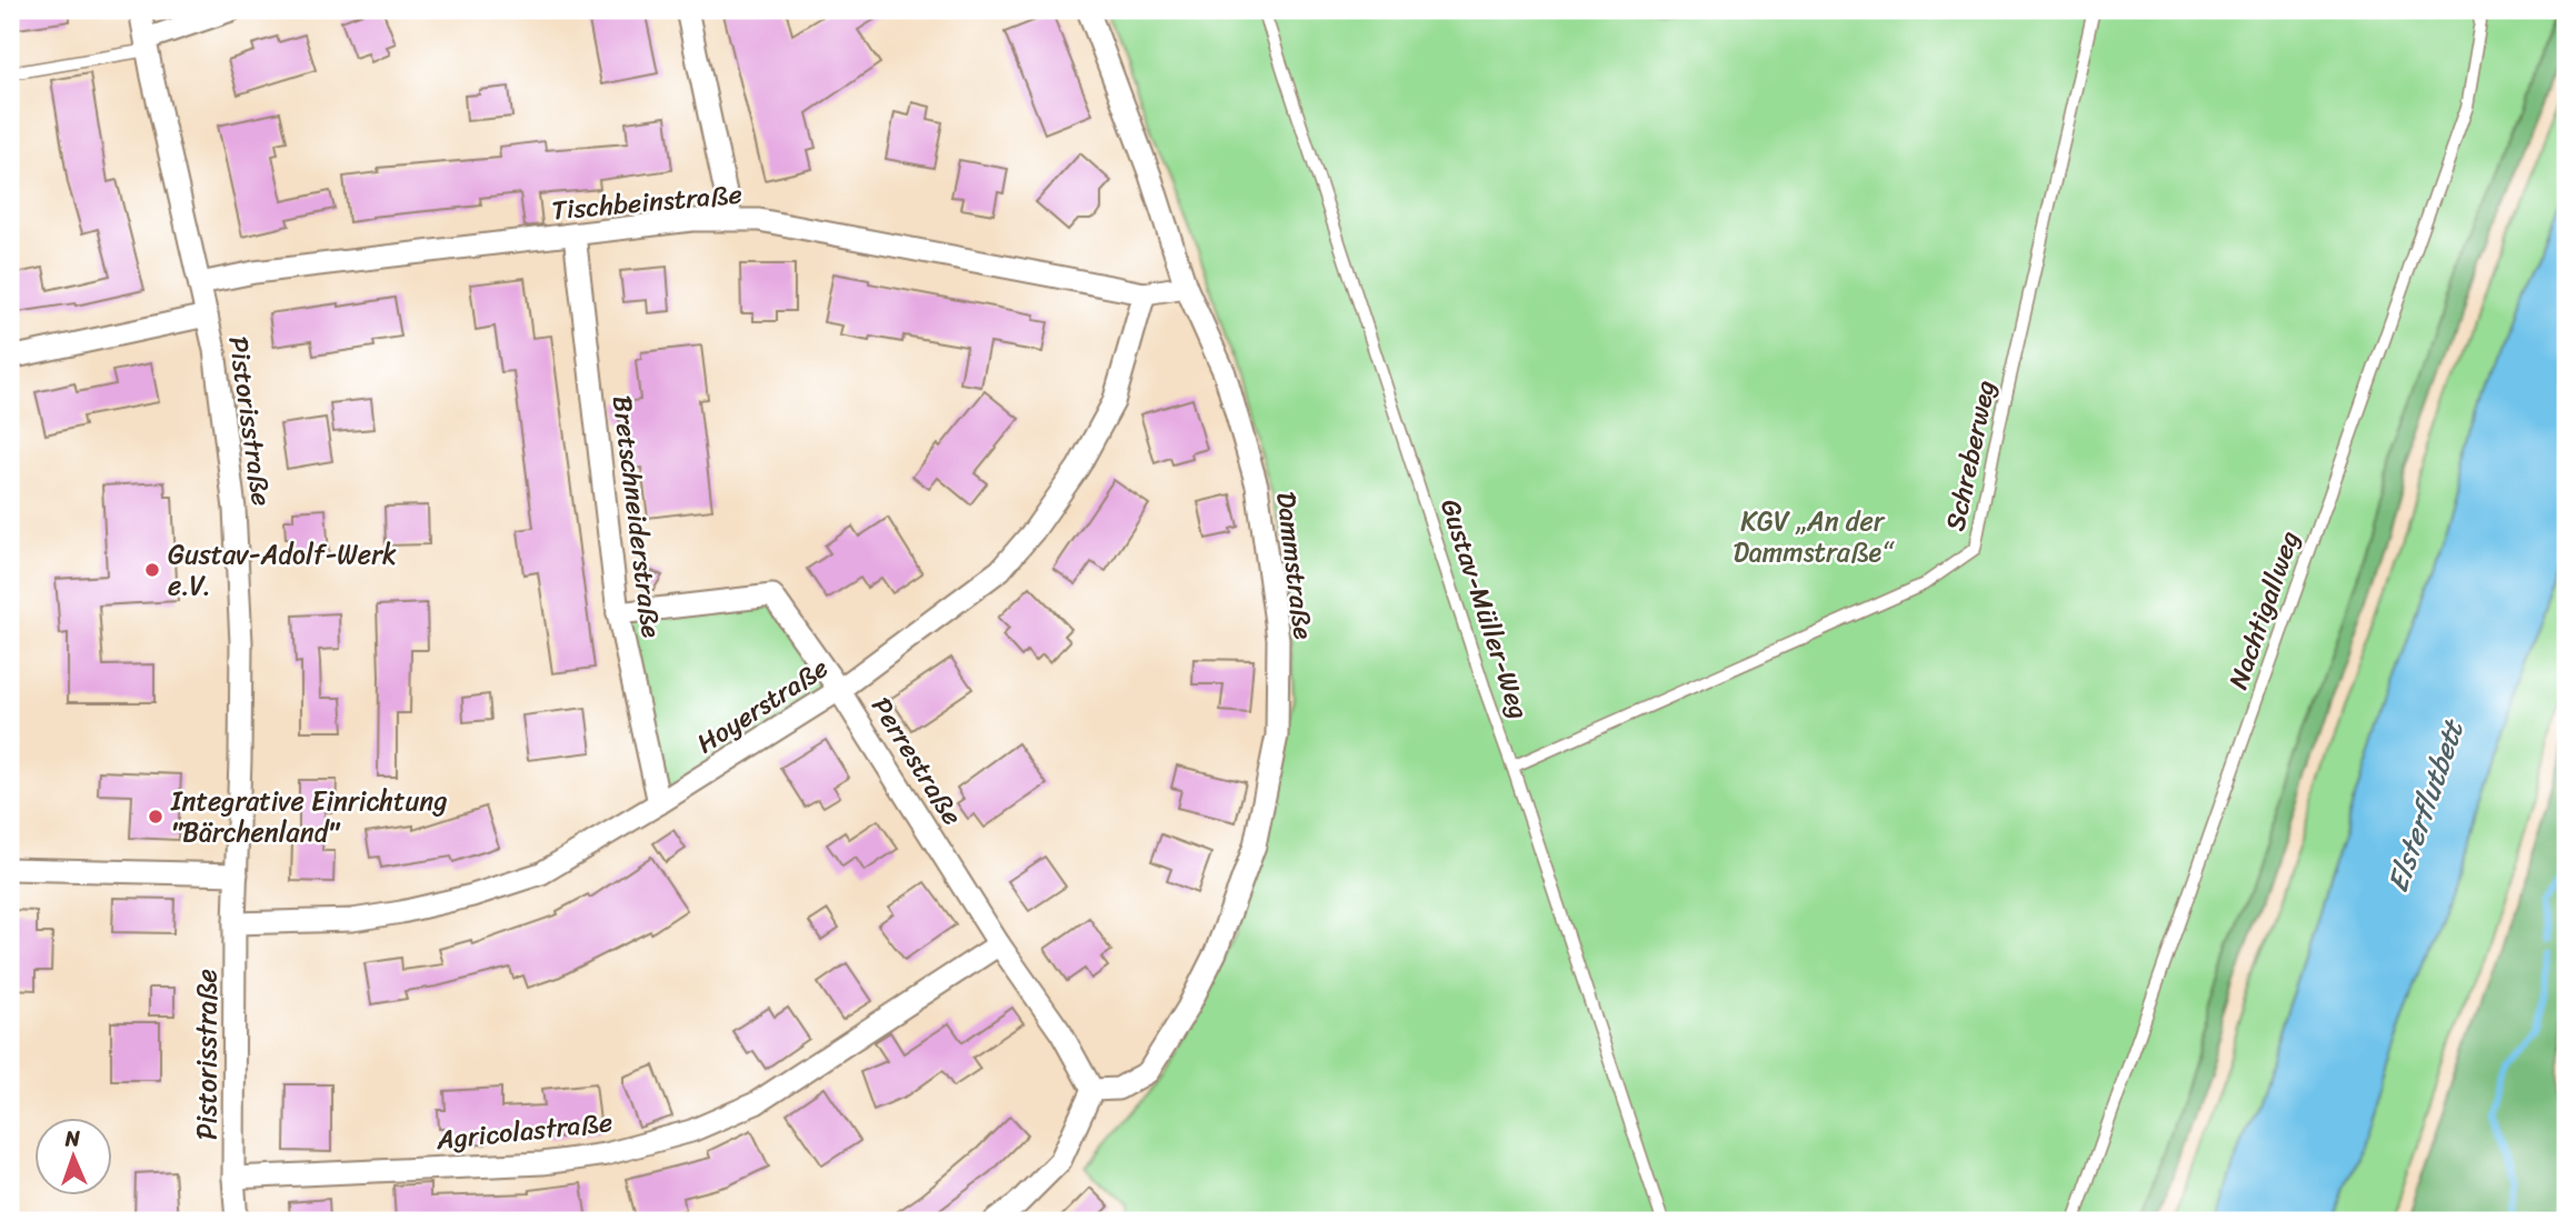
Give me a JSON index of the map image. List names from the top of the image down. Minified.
{"streets":{"street":["Tischbeinstraße","Pistorisstraße","Bretschneiderstraße","Dammstraße","Hoyerstraße","Perrestraße","Agricolastraße"],"lane":["Schreberweg","Gustav-Müller-Weg","Nachtigallweg"]},"crossings":[["Tischbeinstraße","Pistorisstraße"],["Tischbeinstraße","Bretschneiderstraße"],["Tischbeinstraße","Dammstraße"],["Tischbeinstraße","Hoyerstraße"],["Pistorisstraße","Hoyerstraße"],["Pistorisstraße","Agricolastraße"],["Schreberweg","Gustav-Müller-Weg"],["Bretschneiderstraße","Hoyerstraße"],["Bretschneiderstraße","Perrestraße"],["Dammstraße","Perrestraße"],["Hoyerstraße","Perrestraße"],["Perrestraße","Agricolastraße"]],"water":["Elsterflutbett"],"parks":["KGV „An der Dammstraße“"],"places":["Gustav-Adolf-Werk e.V.","Integrative Einrichtung \"Bärchenland\""],"north":"top"}
